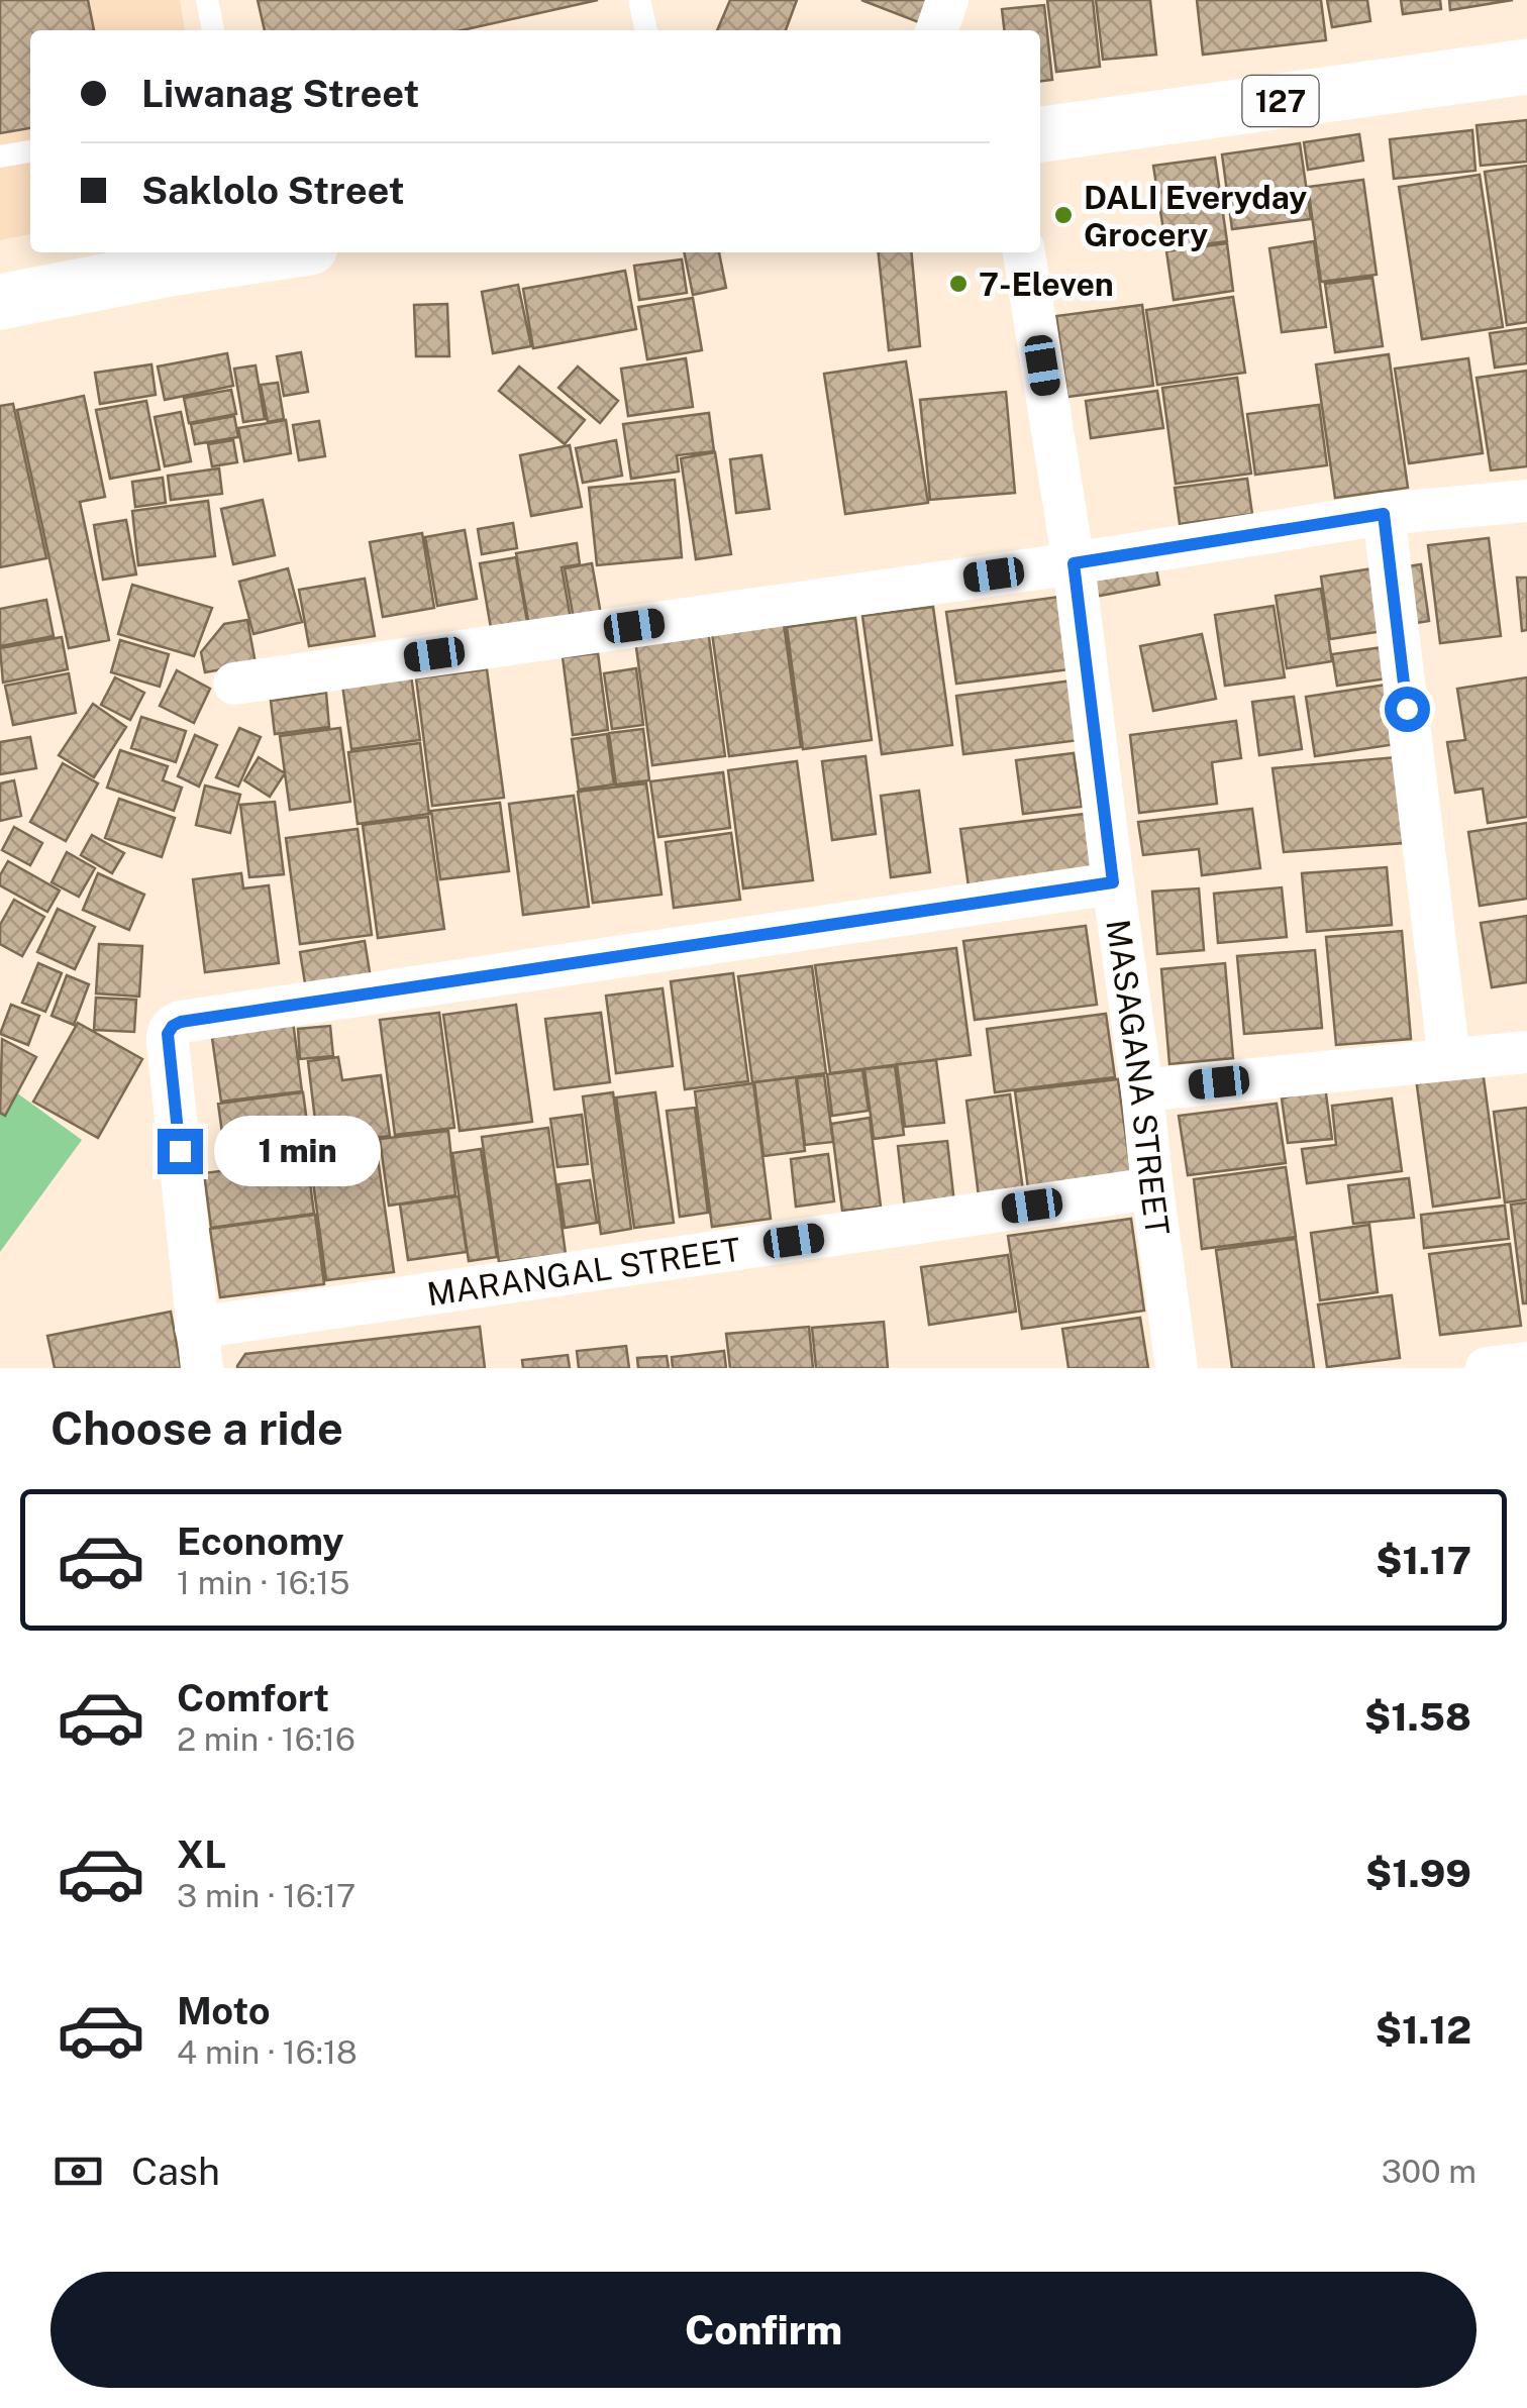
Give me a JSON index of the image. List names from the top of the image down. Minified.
{"streets":{"main road":["127"],"street":["MASAGANA STREET","MARANGAL STREET"]},"crossings":[["MASAGANA STREET","MARANGAL STREET"]],"places":["DALI Everyday Grocery","7-Eleven"],"page":{"banner":["Liwanag Street","Saklolo Street"],"bubble":"1 min","heading":"Choose a ride","list":[{"name":"Economy","note":"1 min · 16:15","value":"$1.17"},{"name":"Comfort","note":"2 min · 16:16","value":"$1.58"},{"name":"XL","note":"3 min · 16:17","value":"$1.99"},{"name":"Moto","note":"4 min · 16:18","value":"$1.12"}],"pay":["Cash","300 m"],"buttons":"Confirm"}}
